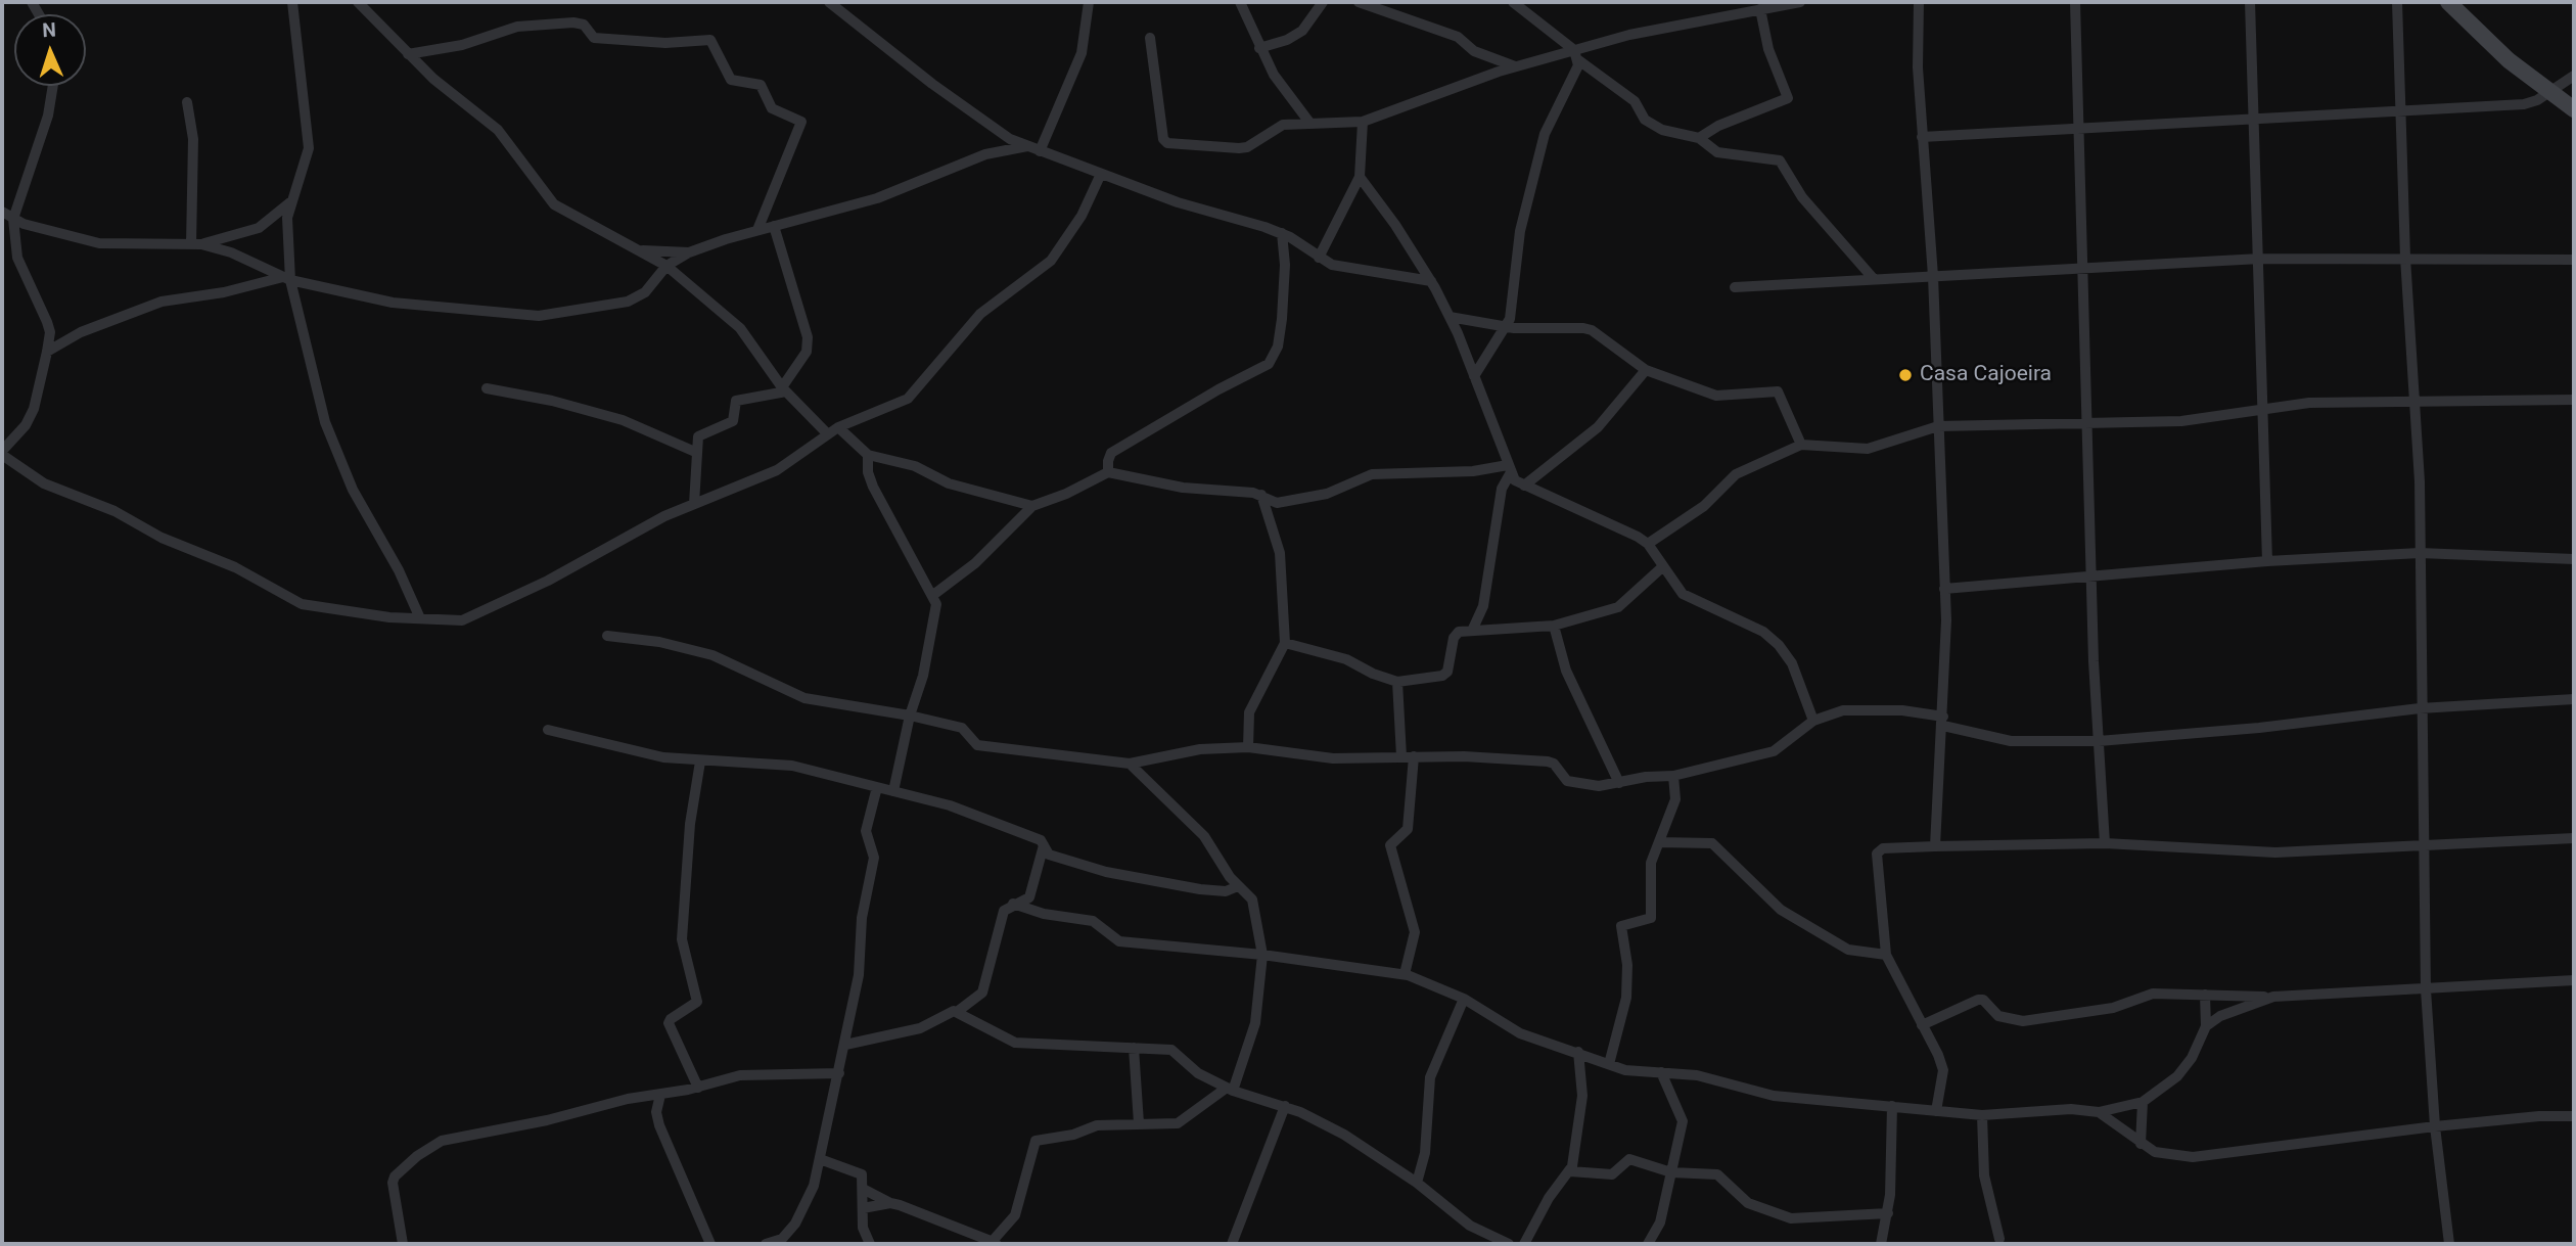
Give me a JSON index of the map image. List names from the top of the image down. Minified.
{"places":["Casa Cajoeira"],"north":"top"}
